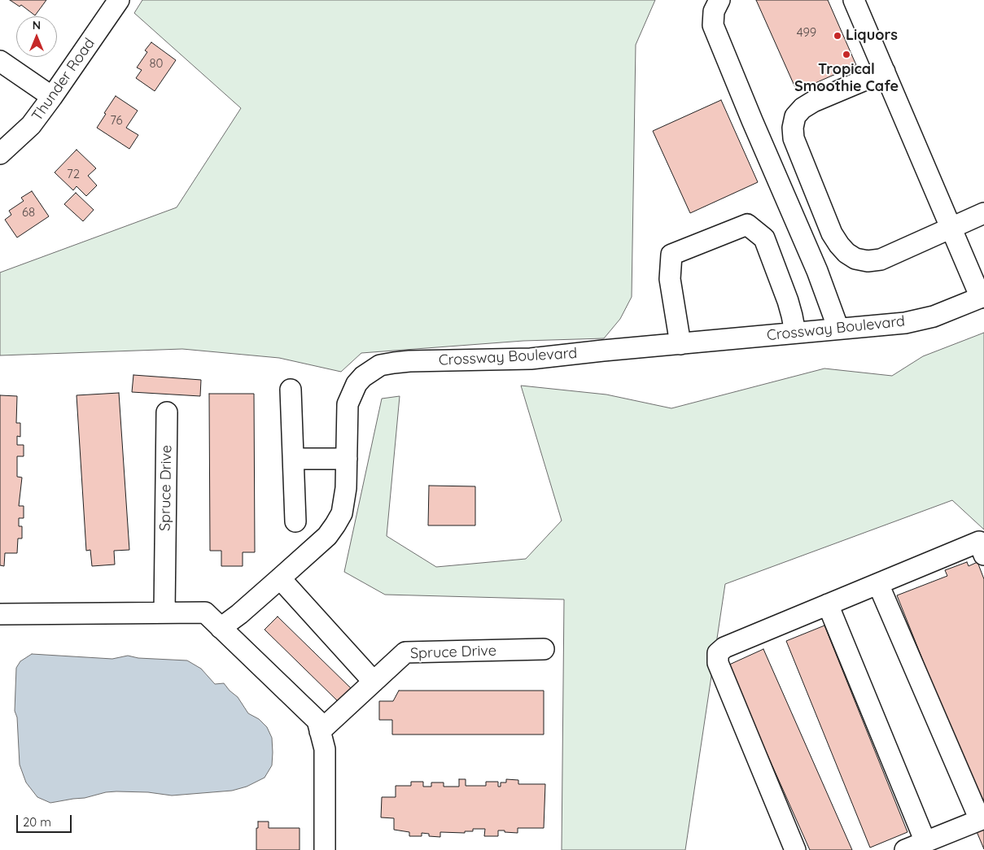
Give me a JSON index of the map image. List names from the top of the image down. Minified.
{"streets":{"street":["Thunder Road","Crossway Boulevard","Spruce Drive"]},"places":["Liquors","Tropical Smoothie Cafe"],"house_numbers":["499","80","76","72","68"],"scale_bar":"20 m","north":"top"}
